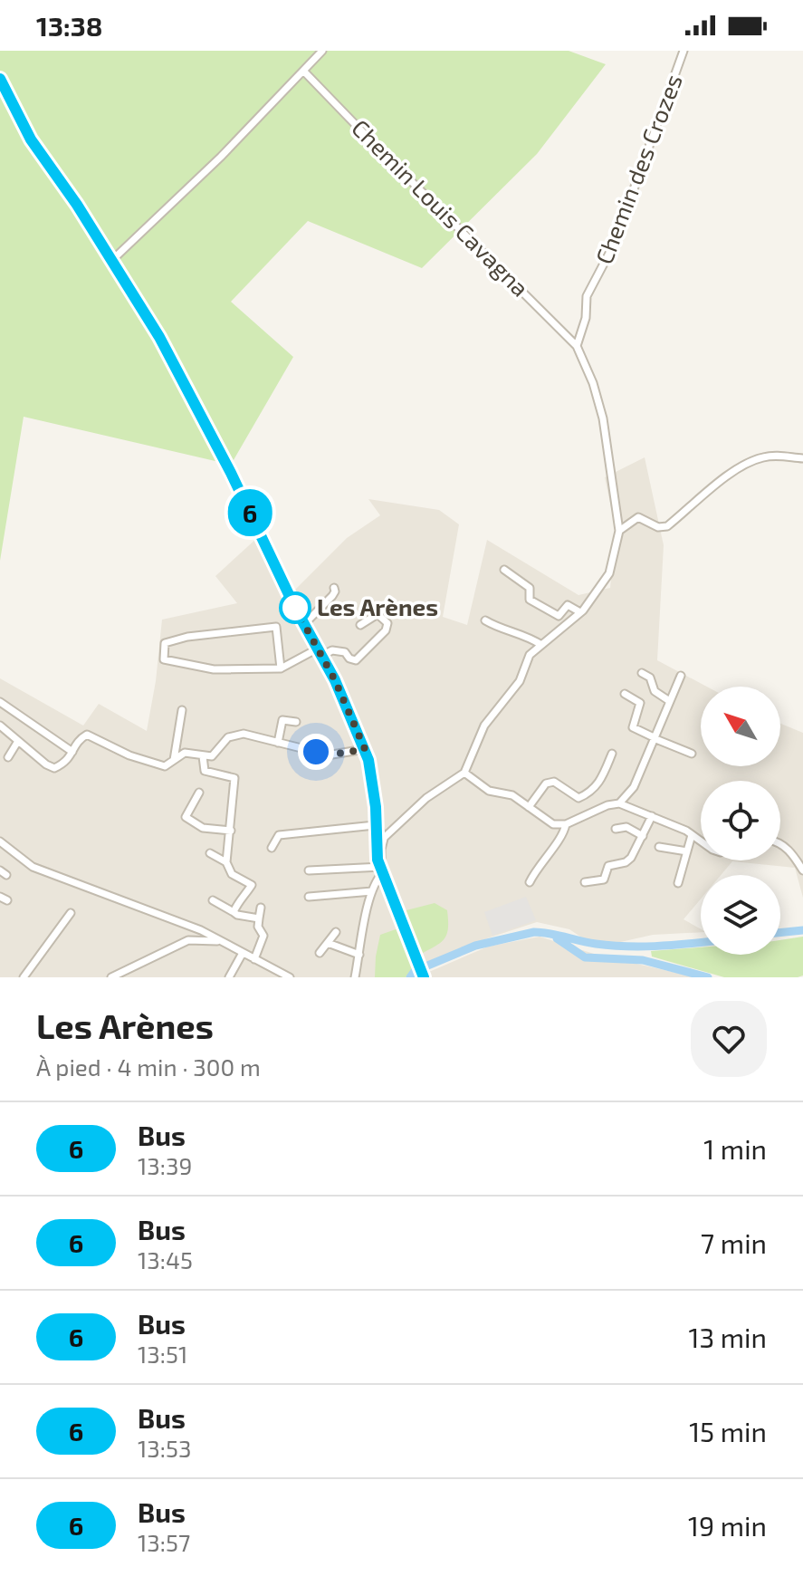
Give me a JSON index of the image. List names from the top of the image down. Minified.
{"streets":{"street":["Chemin des Crozes","Chemin Louis Cavagna"]},"crossings":[["Chemin des Crozes","Chemin Louis Cavagna"]],"places":["Les Arènes"],"lines":["bus line 6"],"north":"top left","page":{"status":"13:38","on_map":"6","heading":["Les Arènes","À pied · 4 min · 300 m"],"list":[{"mark":"6","name":"Bus","note":"13:39","value":"1 min"},{"mark":"6","name":"Bus","note":"13:45","value":"7 min"},{"mark":"6","name":"Bus","note":"13:51","value":"13 min"},{"mark":"6","name":"Bus","note":"13:53","value":"15 min"},{"mark":"6","name":"Bus","note":"13:57","value":"19 min"}]}}
